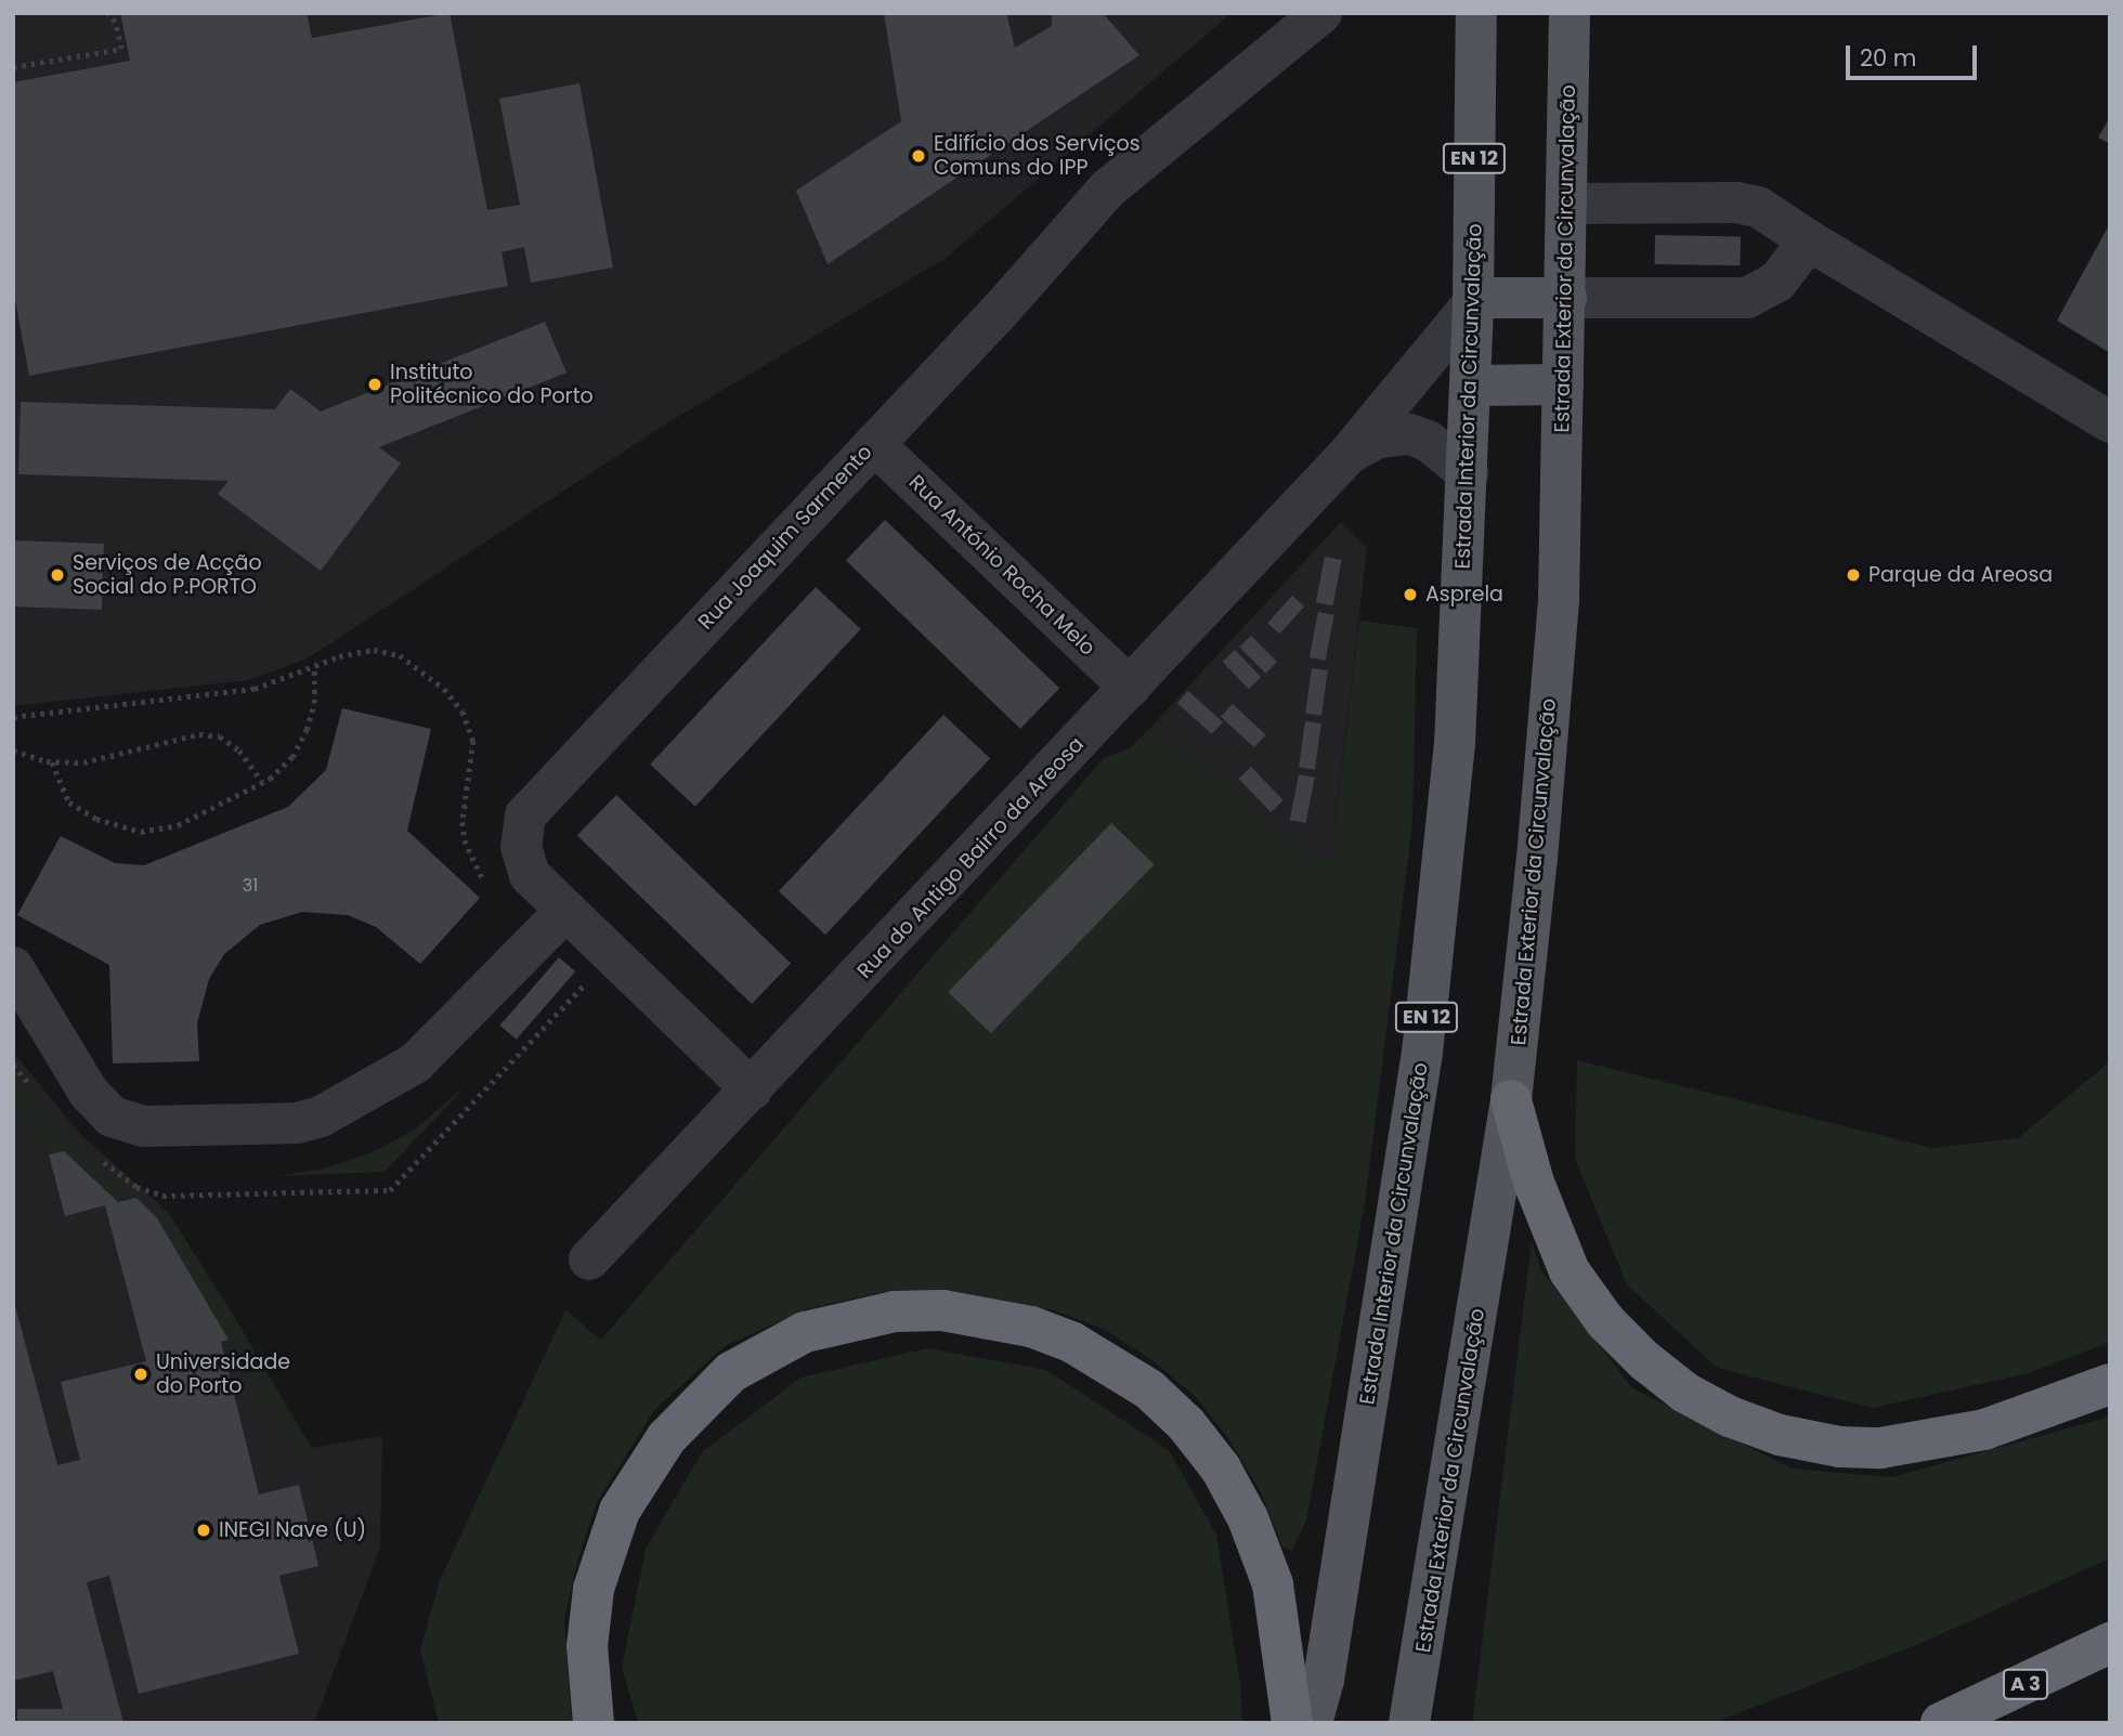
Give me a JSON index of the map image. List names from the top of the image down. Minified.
{"streets":{"highway":["A 3"],"main road":["EN 12","Estrada Exterior da Circunvalação","Estrada Interior da Circunvalação"],"street":["Rua Joaquim Sarmento","Rua António Rocha Melo","Rua do Antigo Bairro da Areosa"]},"crossings":[["Estrada Interior da Circunvalação","Rua do Antigo Bairro da Areosa"],["Rua Joaquim Sarmento","Rua António Rocha Melo"],["Rua Joaquim Sarmento","Rua do Antigo Bairro da Areosa"],["Rua António Rocha Melo","Rua do Antigo Bairro da Areosa"]],"places":["Edifício dos Serviços Comuns do IPP","Instituto Politécnico do Porto","Serviços de Acção Social do P.PORTO","Parque da Areosa","Asprela","Universidade do Porto","INEGI Nave (U)"],"house_numbers":["31"],"scale_bar":"20 m"}
